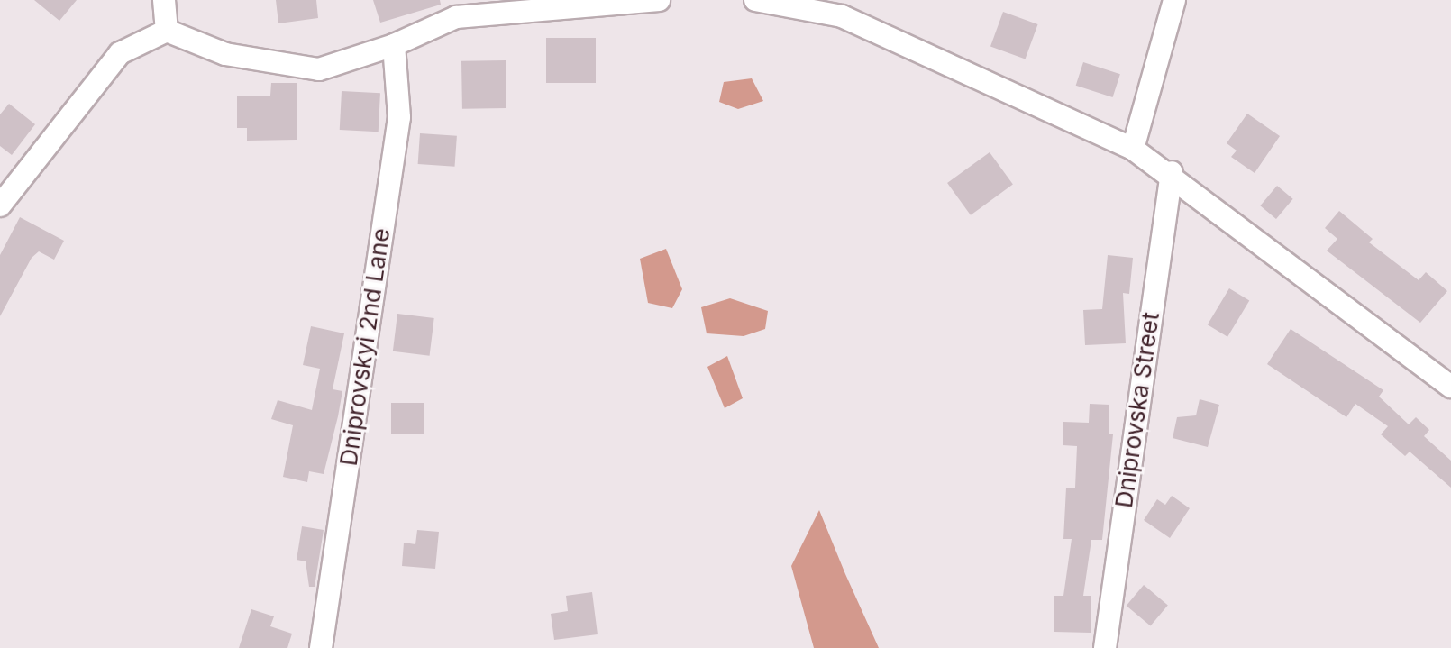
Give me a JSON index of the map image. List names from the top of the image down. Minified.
{"streets":{"street":["Dniprovskyi 2nd Lane","Dniprovska Street"]}}
